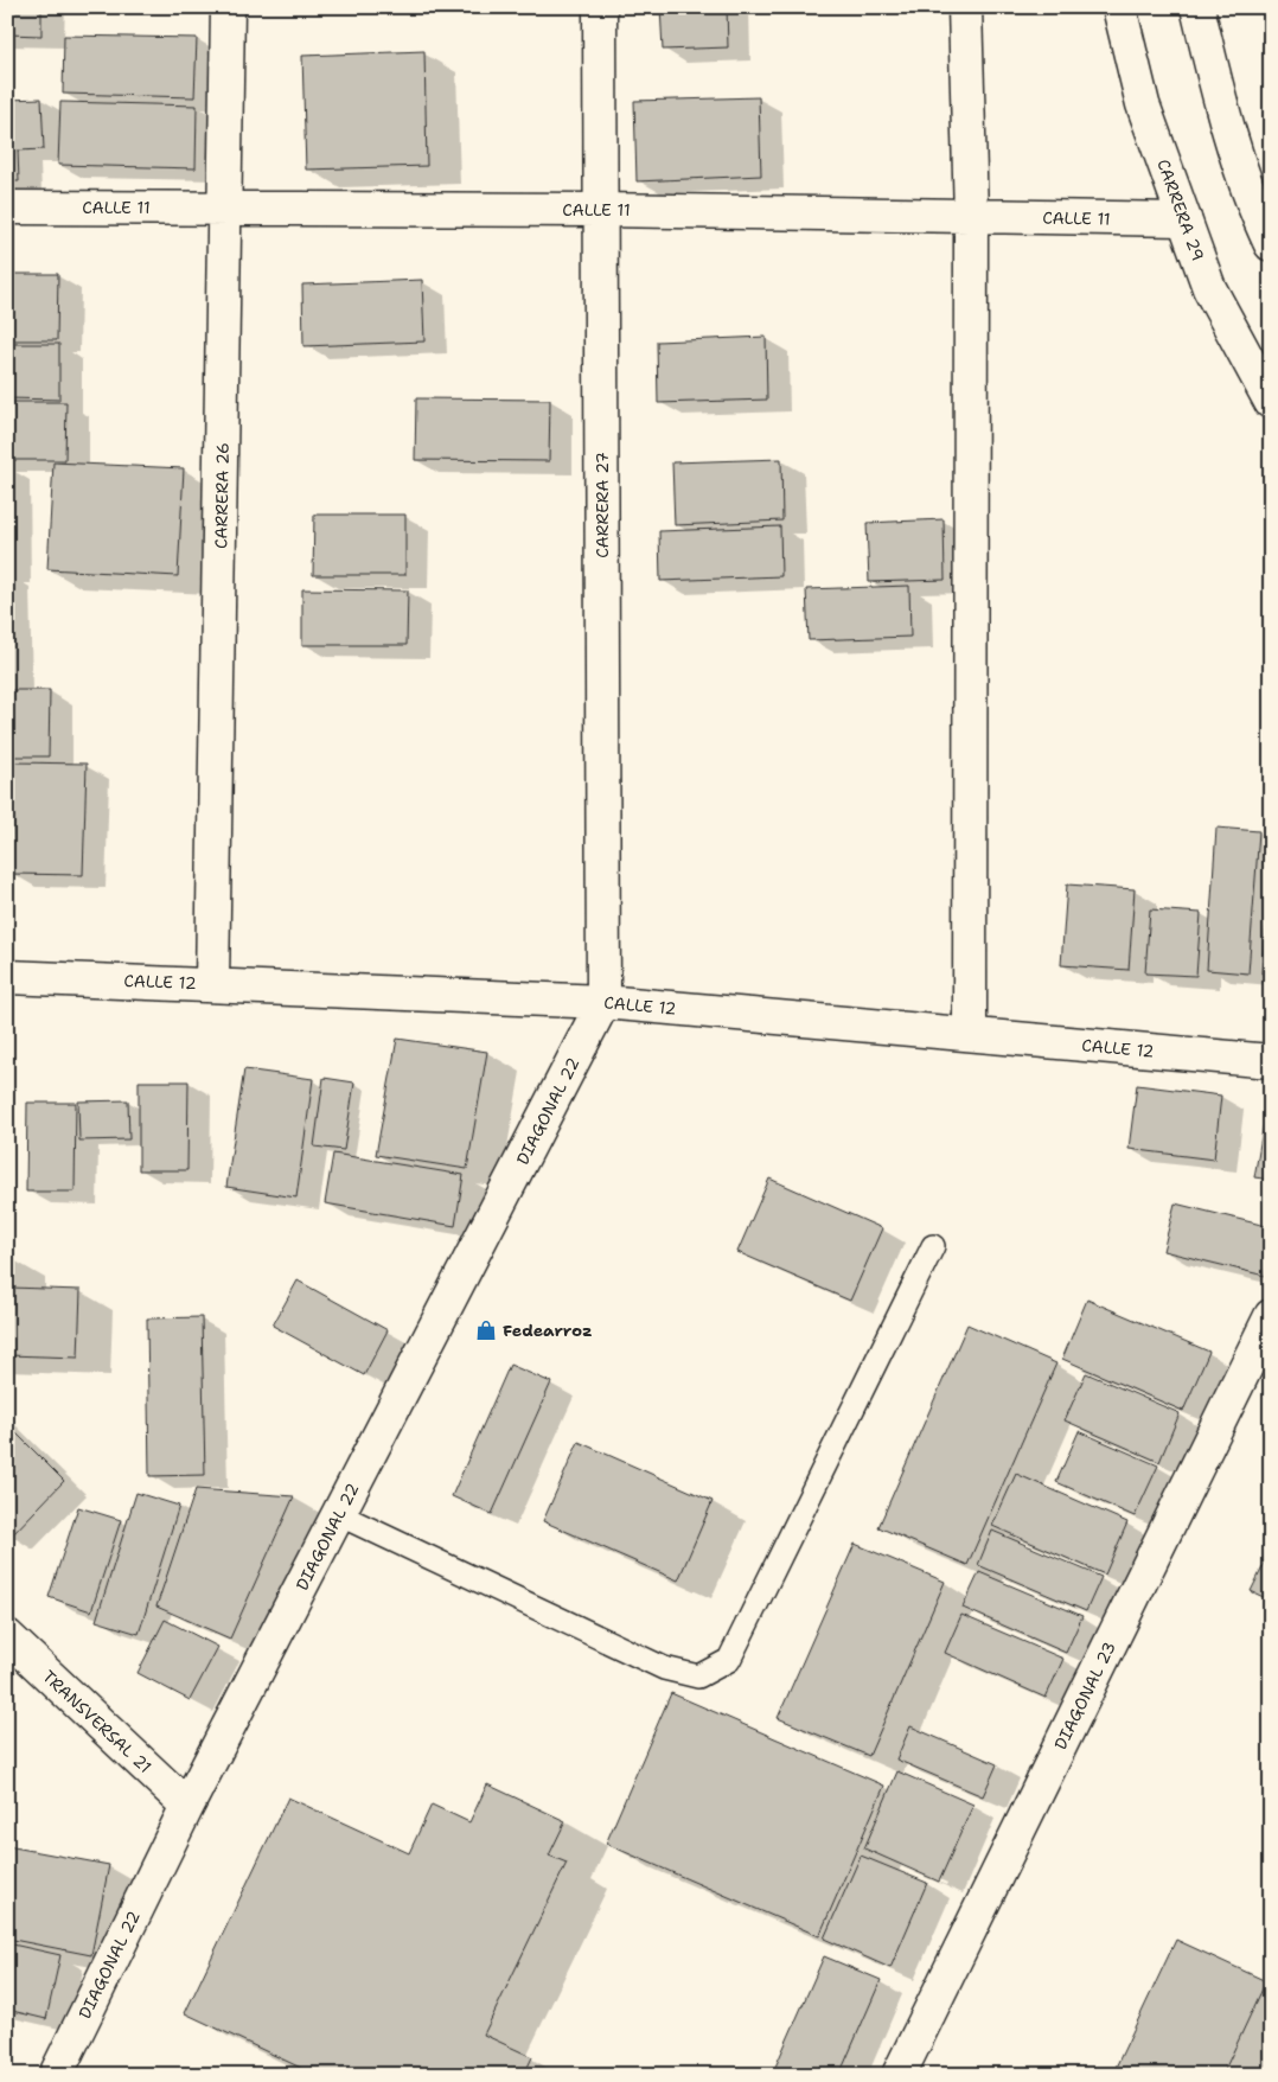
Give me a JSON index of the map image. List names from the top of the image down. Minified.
{"streets":{"street":["CALLE 11","CARRERA 29","CARRERA 26","CARRERA 27","CALLE 12","DIAGONAL 22","DIAGONAL 23","TRANSVERSAL 21"]},"crossings":[["CALLE 11","CARRERA 29"],["CALLE 11","CARRERA 26"],["CALLE 11","CARRERA 27"],["CARRERA 26","CALLE 12"],["CARRERA 27","CALLE 12"],["CARRERA 27","DIAGONAL 22"],["CALLE 12","DIAGONAL 22"],["DIAGONAL 22","TRANSVERSAL 21"]],"places":{"shop":["Fedearroz"]}}
